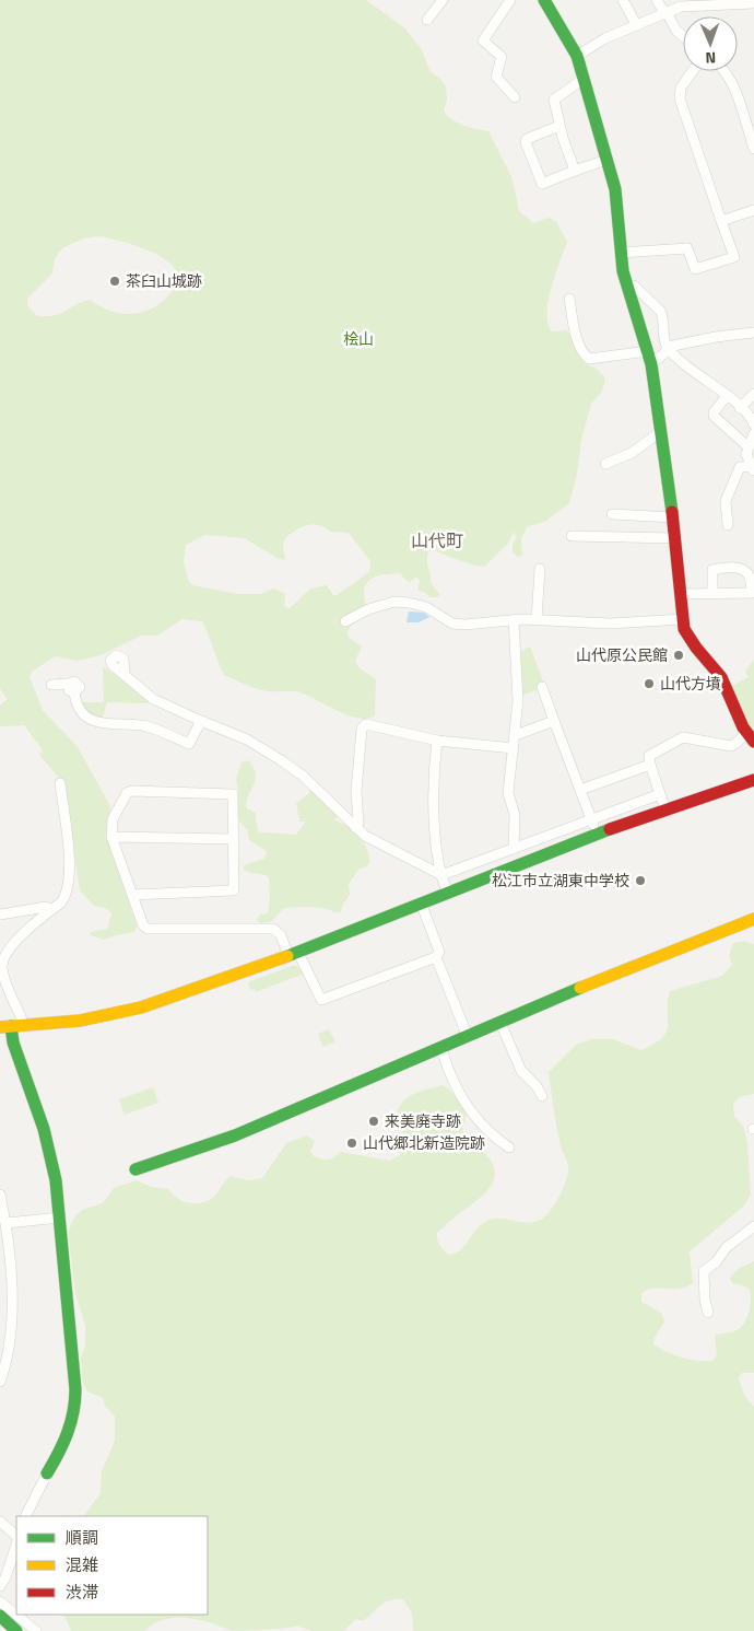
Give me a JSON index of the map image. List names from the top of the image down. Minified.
{"districts":["山代町"],"parks":["桧山"],"places":["茶臼山城跡","山代原公民館","山代方墳","松江市立湖東中学校","来美廃寺跡","山代郷北新造院跡"],"legend":["順調","混雑","渋滞"],"north":"bottom"}
